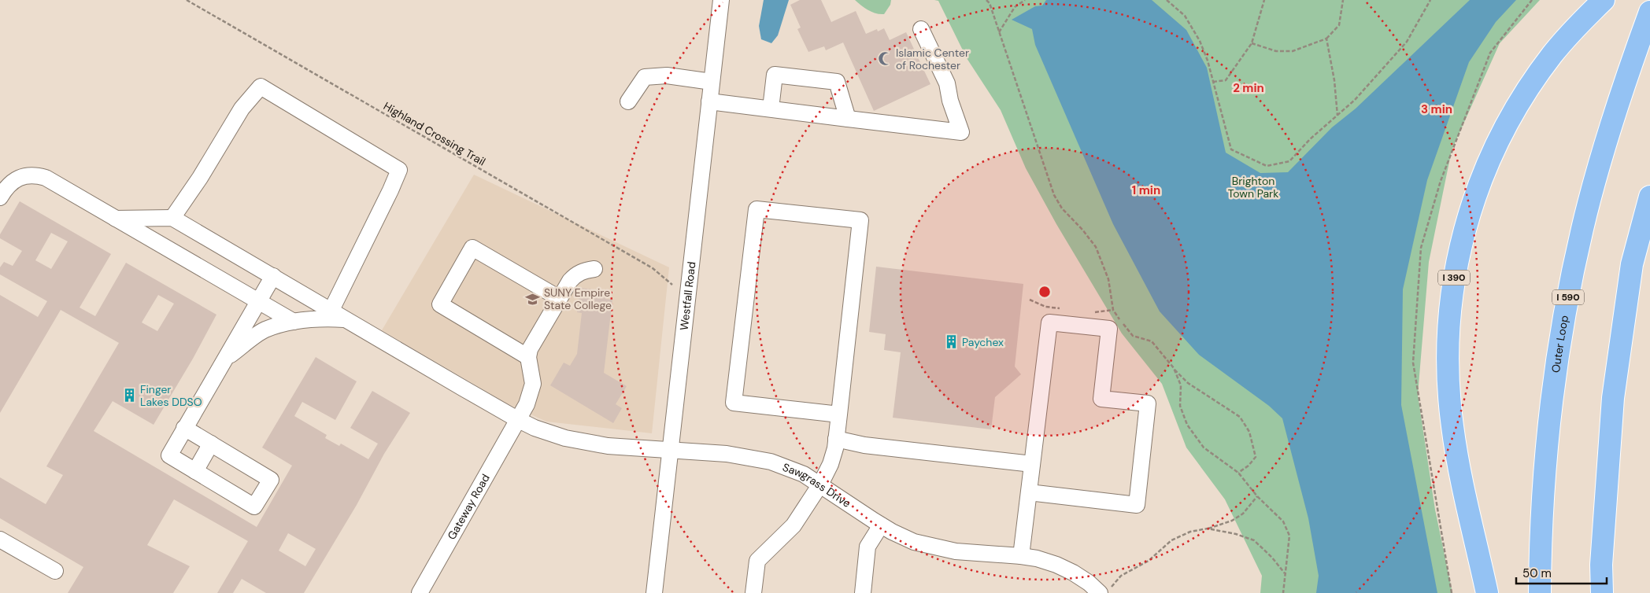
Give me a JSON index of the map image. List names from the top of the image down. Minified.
{"streets":{"highway":["I 390","I 590","Outer Loop"],"street":["Westfall Road","Sawgrass Drive","Gateway Road"],"path":["Highland Crossing Trail"]},"crossings":[["Westfall Road","Sawgrass Drive"],["Sawgrass Drive","Gateway Road"]],"parks":["Brighton Town Park"],"places":{"mosque":["Islamic Center of Rochester"],"school or university":["SUNY Empire State College"],"building":["Paychex","Finger Lakes DDSO"]},"scale_bar":"50 m","rings":["2 min","3 min","1 min"]}
